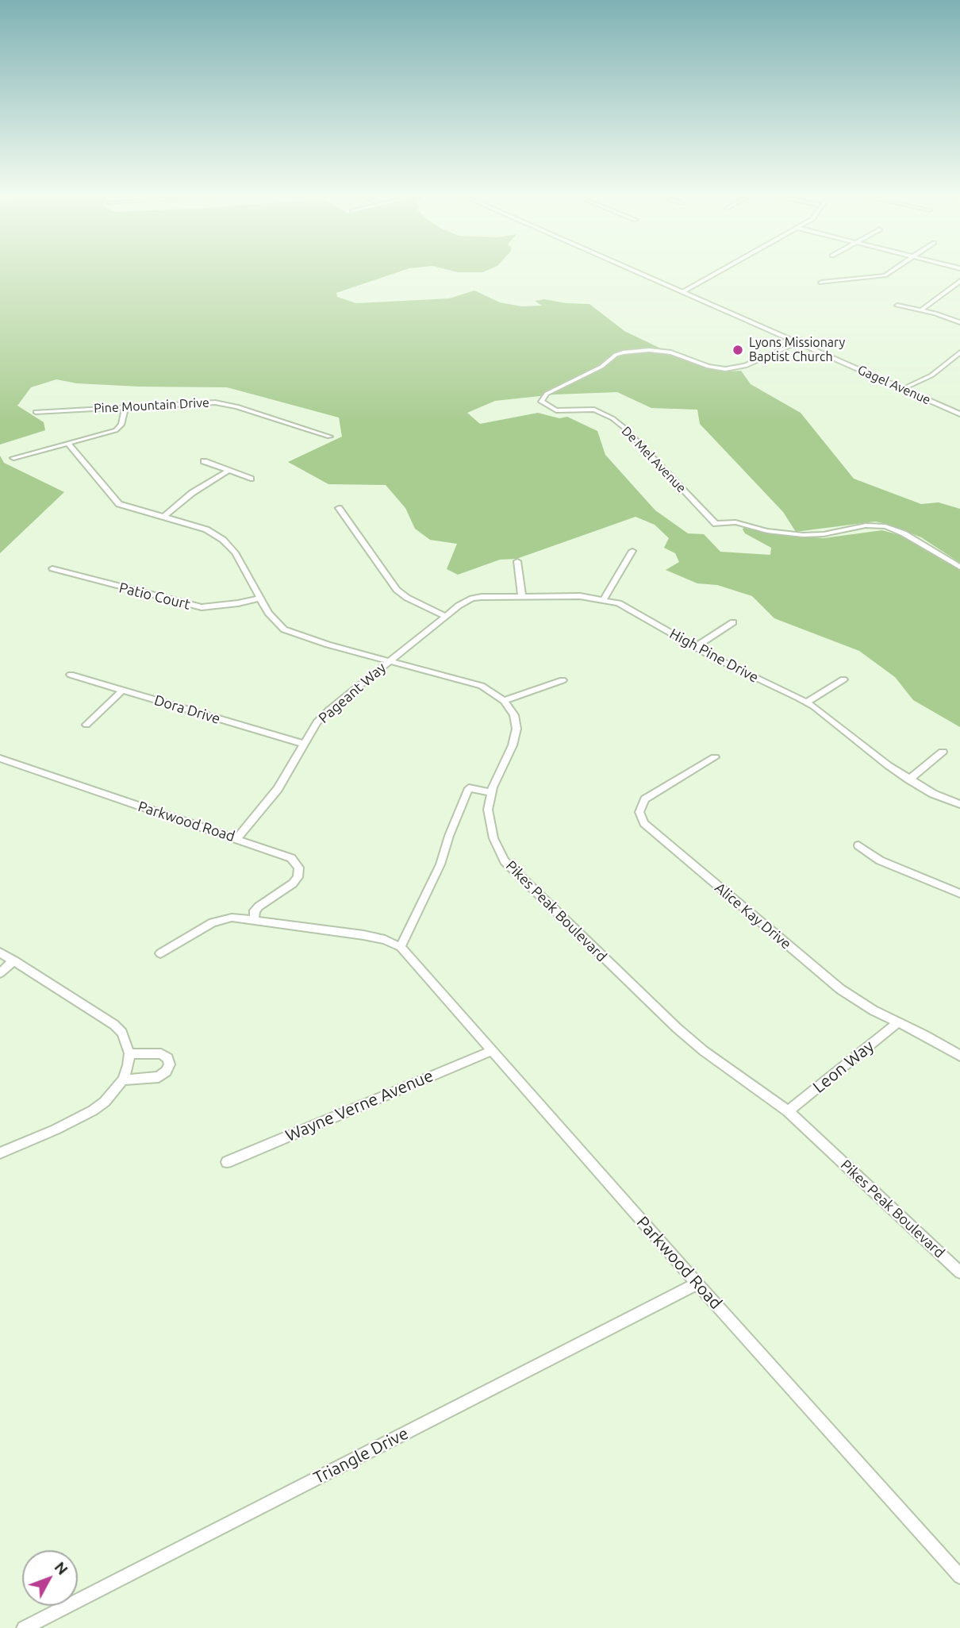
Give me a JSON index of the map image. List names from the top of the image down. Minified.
{"streets":{"street":["Gagel Avenue","Pine Mountain Drive","De Mel Avenue","Patio Court","High Pine Drive","Pageant Way","Dora Drive","Parkwood Road","Pikes Peak Boulevard","Alice Kay Drive","Leon Way","Wayne Verne Avenue","Triangle Drive"]},"crossings":[["Gagel Avenue","De Mel Avenue"],["High Pine Drive","Pageant Way"],["Pageant Way","Dora Drive"],["Pageant Way","Parkwood Road"],["Parkwood Road","Wayne Verne Avenue"],["Parkwood Road","Triangle Drive"],["Pikes Peak Boulevard","Leon Way"],["Alice Kay Drive","Leon Way"]],"places":["Lyons Missionary Baptist Church"],"north":"top right"}
